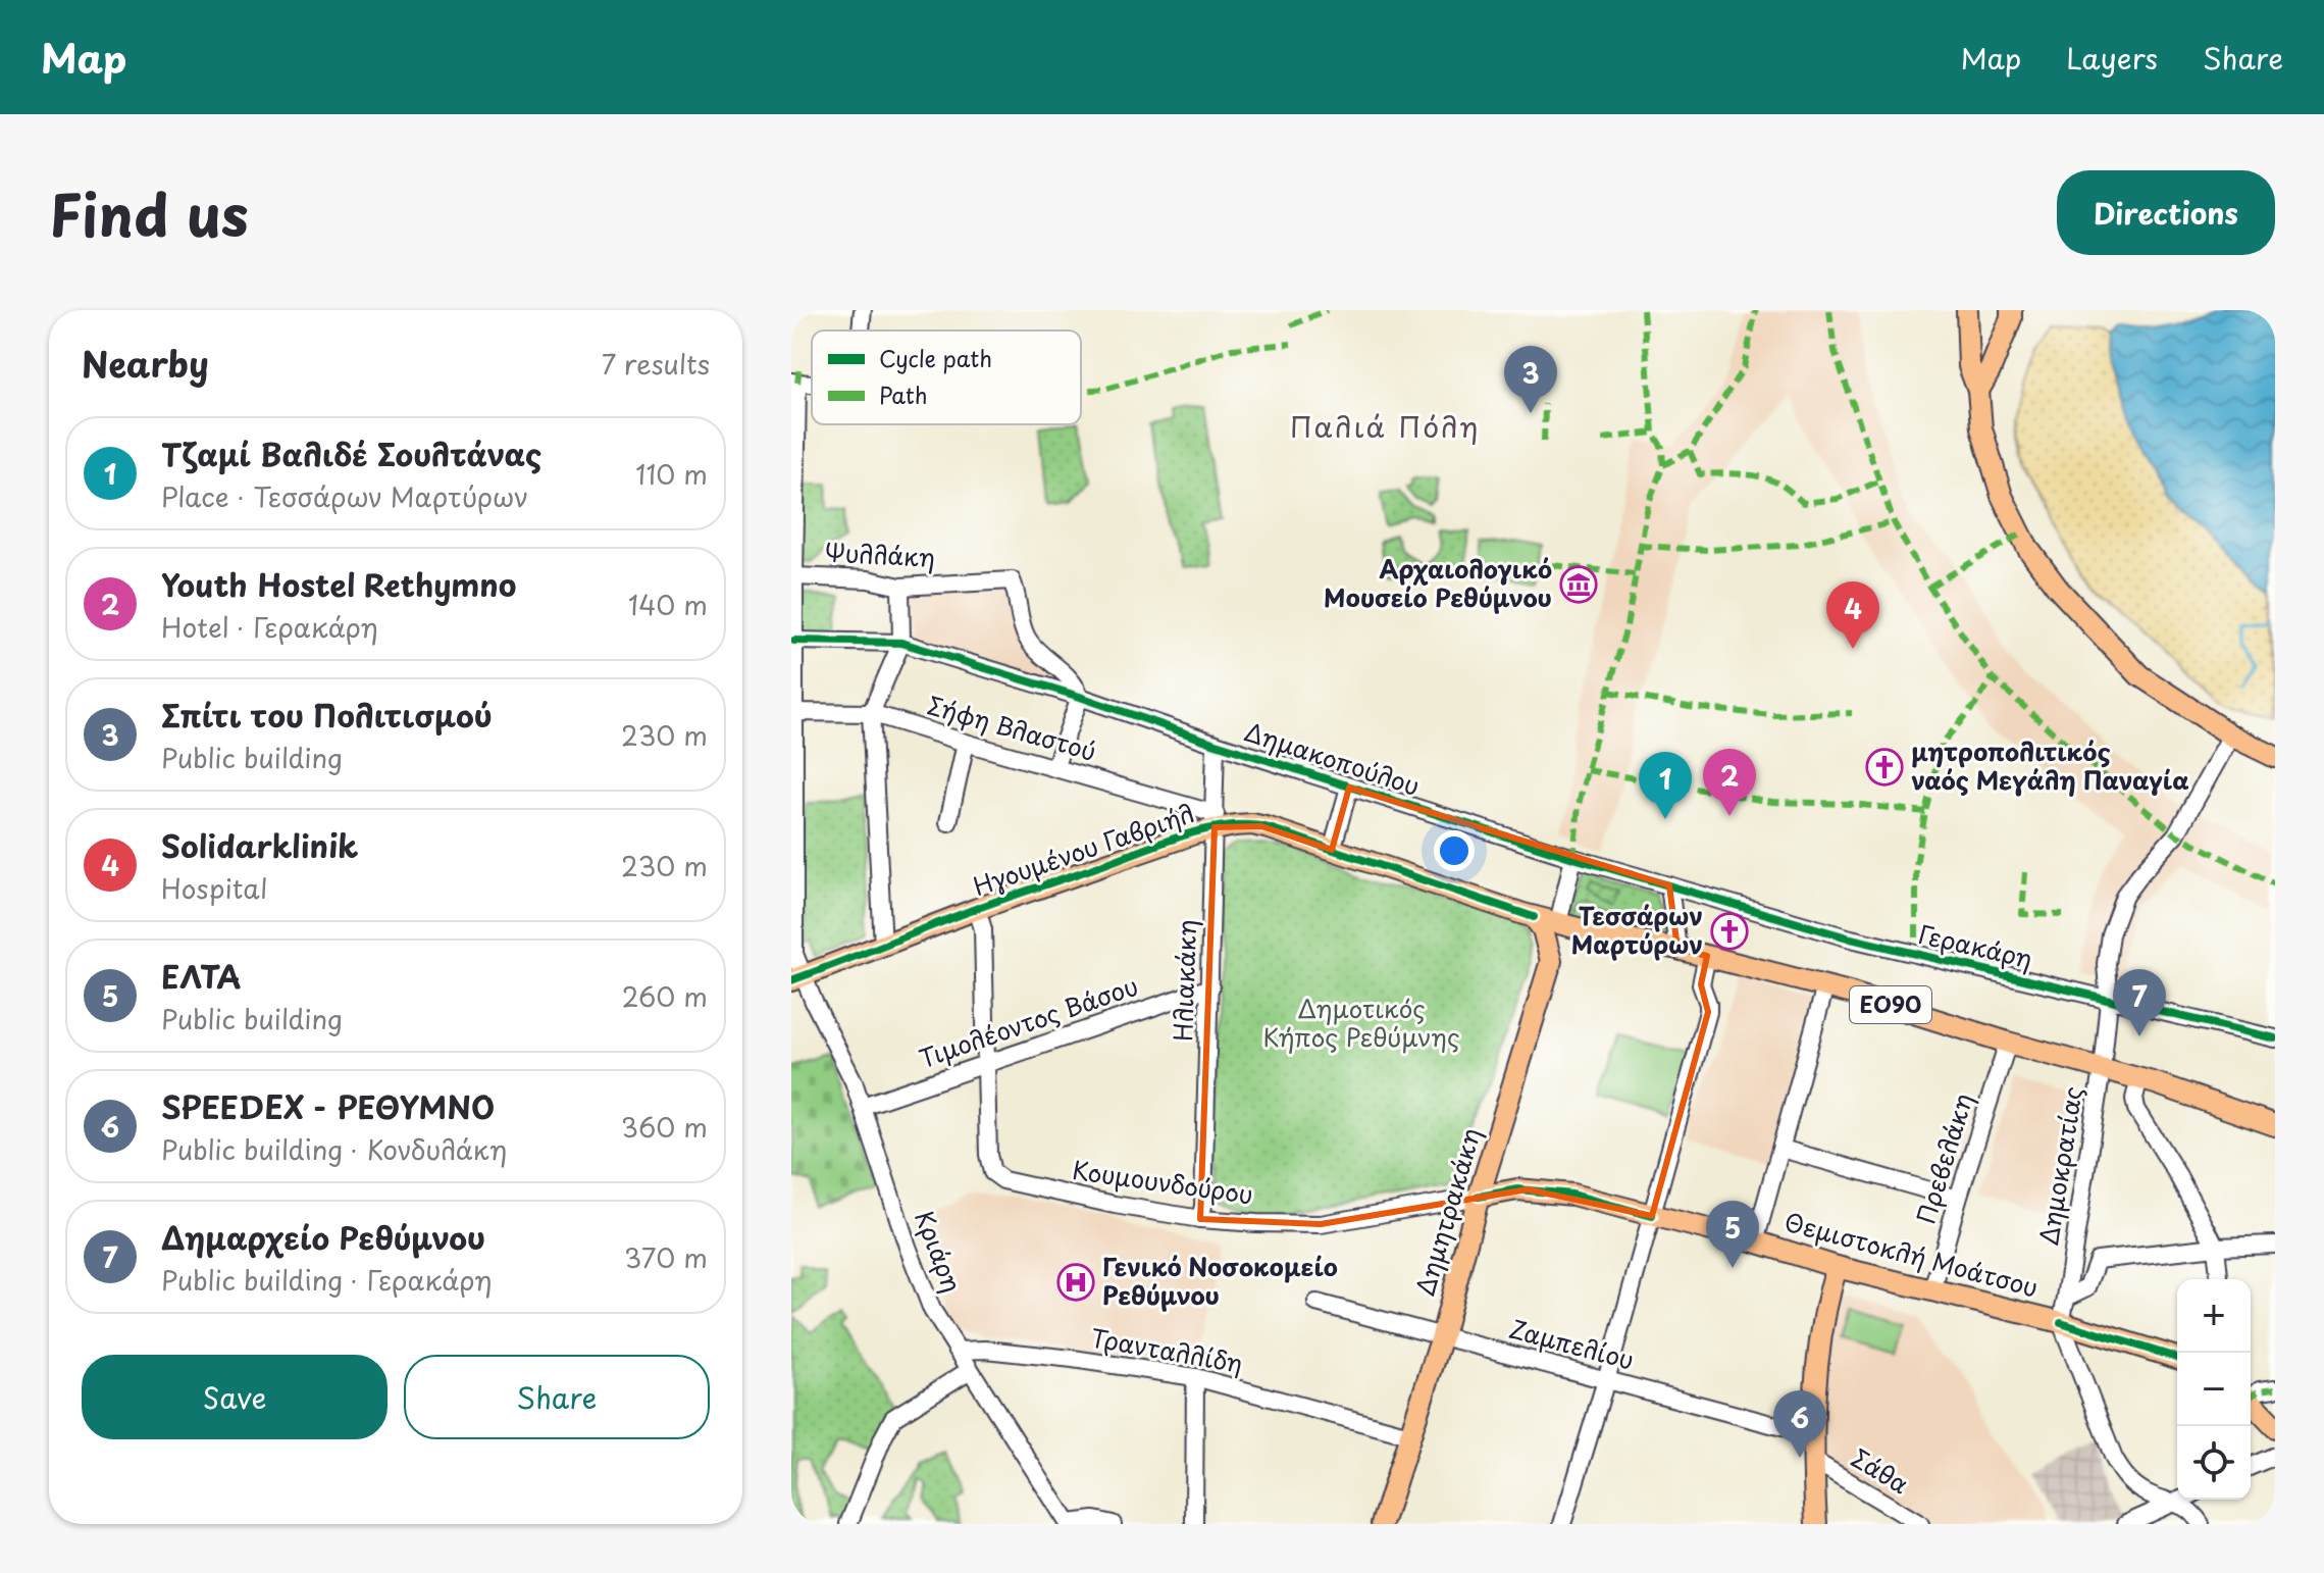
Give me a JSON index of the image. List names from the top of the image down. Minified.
{"streets":{"main road":["Ηγουμένου Γαβριήλ","ΕΟ90","Δημητρακάκη","Θεμιστοκλή Μοάτσου"],"street":["Ψυλλάκη","Σήφη Βλαστού","Δημακοπούλου","Γερακάρη","Ηλιακάκη","Τιμολέοντος Βάσου","Πρεβελάκη","Δημοκρατίας","Κουμουνδούρου","Κριάρη","Ζαμπελίου","Τρανταλλίδη","Σάθα"]},"crossings":[["Ψυλλάκη","Δημακοπούλου"],["Ψυλλάκη","Κριάρη"],["Σήφη Βλαστού","Ηγουμένου Γαβριήλ"],["Σήφη Βλαστού","Ηλιακάκη"],["Σήφη Βλαστού","Κριάρη"],["Δημακοπούλου","Ηλιακάκη"],["Δημακοπούλου","Κριάρη"],["Ηγουμένου Γαβριήλ","Ηλιακάκη"],["Ηγουμένου Γαβριήλ","ΕΟ90"],["Ηγουμένου Γαβριήλ","Κριάρη"],["Γερακάρη","Δημοκρατίας"],["Ηλιακάκη","Τιμολέοντος Βάσου"],["Ηλιακάκη","Κουμουνδούρου"],["ΕΟ90","Πρεβελάκη"],["ΕΟ90","Δημοκρατίας"],["Τιμολέοντος Βάσου","Κουμουνδούρου"],["Τιμολέοντος Βάσου","Κριάρη"],["Πρεβελάκη","Θεμιστοκλή Μοάτσου"],["Δημοκρατίας","Θεμιστοκλή Μοάτσου"],["Κουμουνδούρου","Δημητρακάκη"],["Κουμουνδούρου","Θεμιστοκλή Μοάτσου"],["Δημητρακάκη","Θεμιστοκλή Μοάτσου"],["Δημητρακάκη","Ζαμπελίου"],["Δημητρακάκη","Τρανταλλίδη"],["Κριάρη","Τρανταλλίδη"]],"districts":["Παλιά Πόλη"],"parks":["Δημοτικός Κήπος Ρεθύμνης"],"places":{"museum":["Αρχαιολογικό Μουσείο Ρεθύμνου"],"church":["μητροπολιτικός ναός Μεγάλη Παναγία","Τεσσάρων Μαρτύρων"],"hospital":["Γενικό Νοσοκομείο Ρεθύμνου"]},"legend":["Cycle path","Path"],"page":{"header":"Map","nav":["Map","Layers","Share"],"title":"Find us","buttons":["Directions",["Save","Share"]],"heading":["Nearby","7 results"],"pins":["3","4","2","1","7","5","6"],"list":[{"mark":"1","name":"Τζαμί Βαλιδέ Σουλτάνας","note":"Place · Τεσσάρων Μαρτύρων","value":"110 m"},{"mark":"2","name":"Youth Hostel Rethymno","note":"Hotel · Γερακάρη","value":"140 m"},{"mark":"3","name":"Σπίτι του Πολιτισμού","note":"Public building","value":"230 m"},{"mark":"4","name":"Solidarklinik","note":"Hospital","value":"230 m"},{"mark":"5","name":"ΕΛΤΑ","note":"Public building","value":"260 m"},{"mark":"6","name":"SPEEDEX - ΡΕΘΥΜΝΟ","note":"Public building · Κονδυλάκη","value":"360 m"},{"mark":"7","name":"Δημαρχείο Ρεθύμνου","note":"Public building · Γερακάρη","value":"370 m"}],"map_buttons":["+","−"]}}
